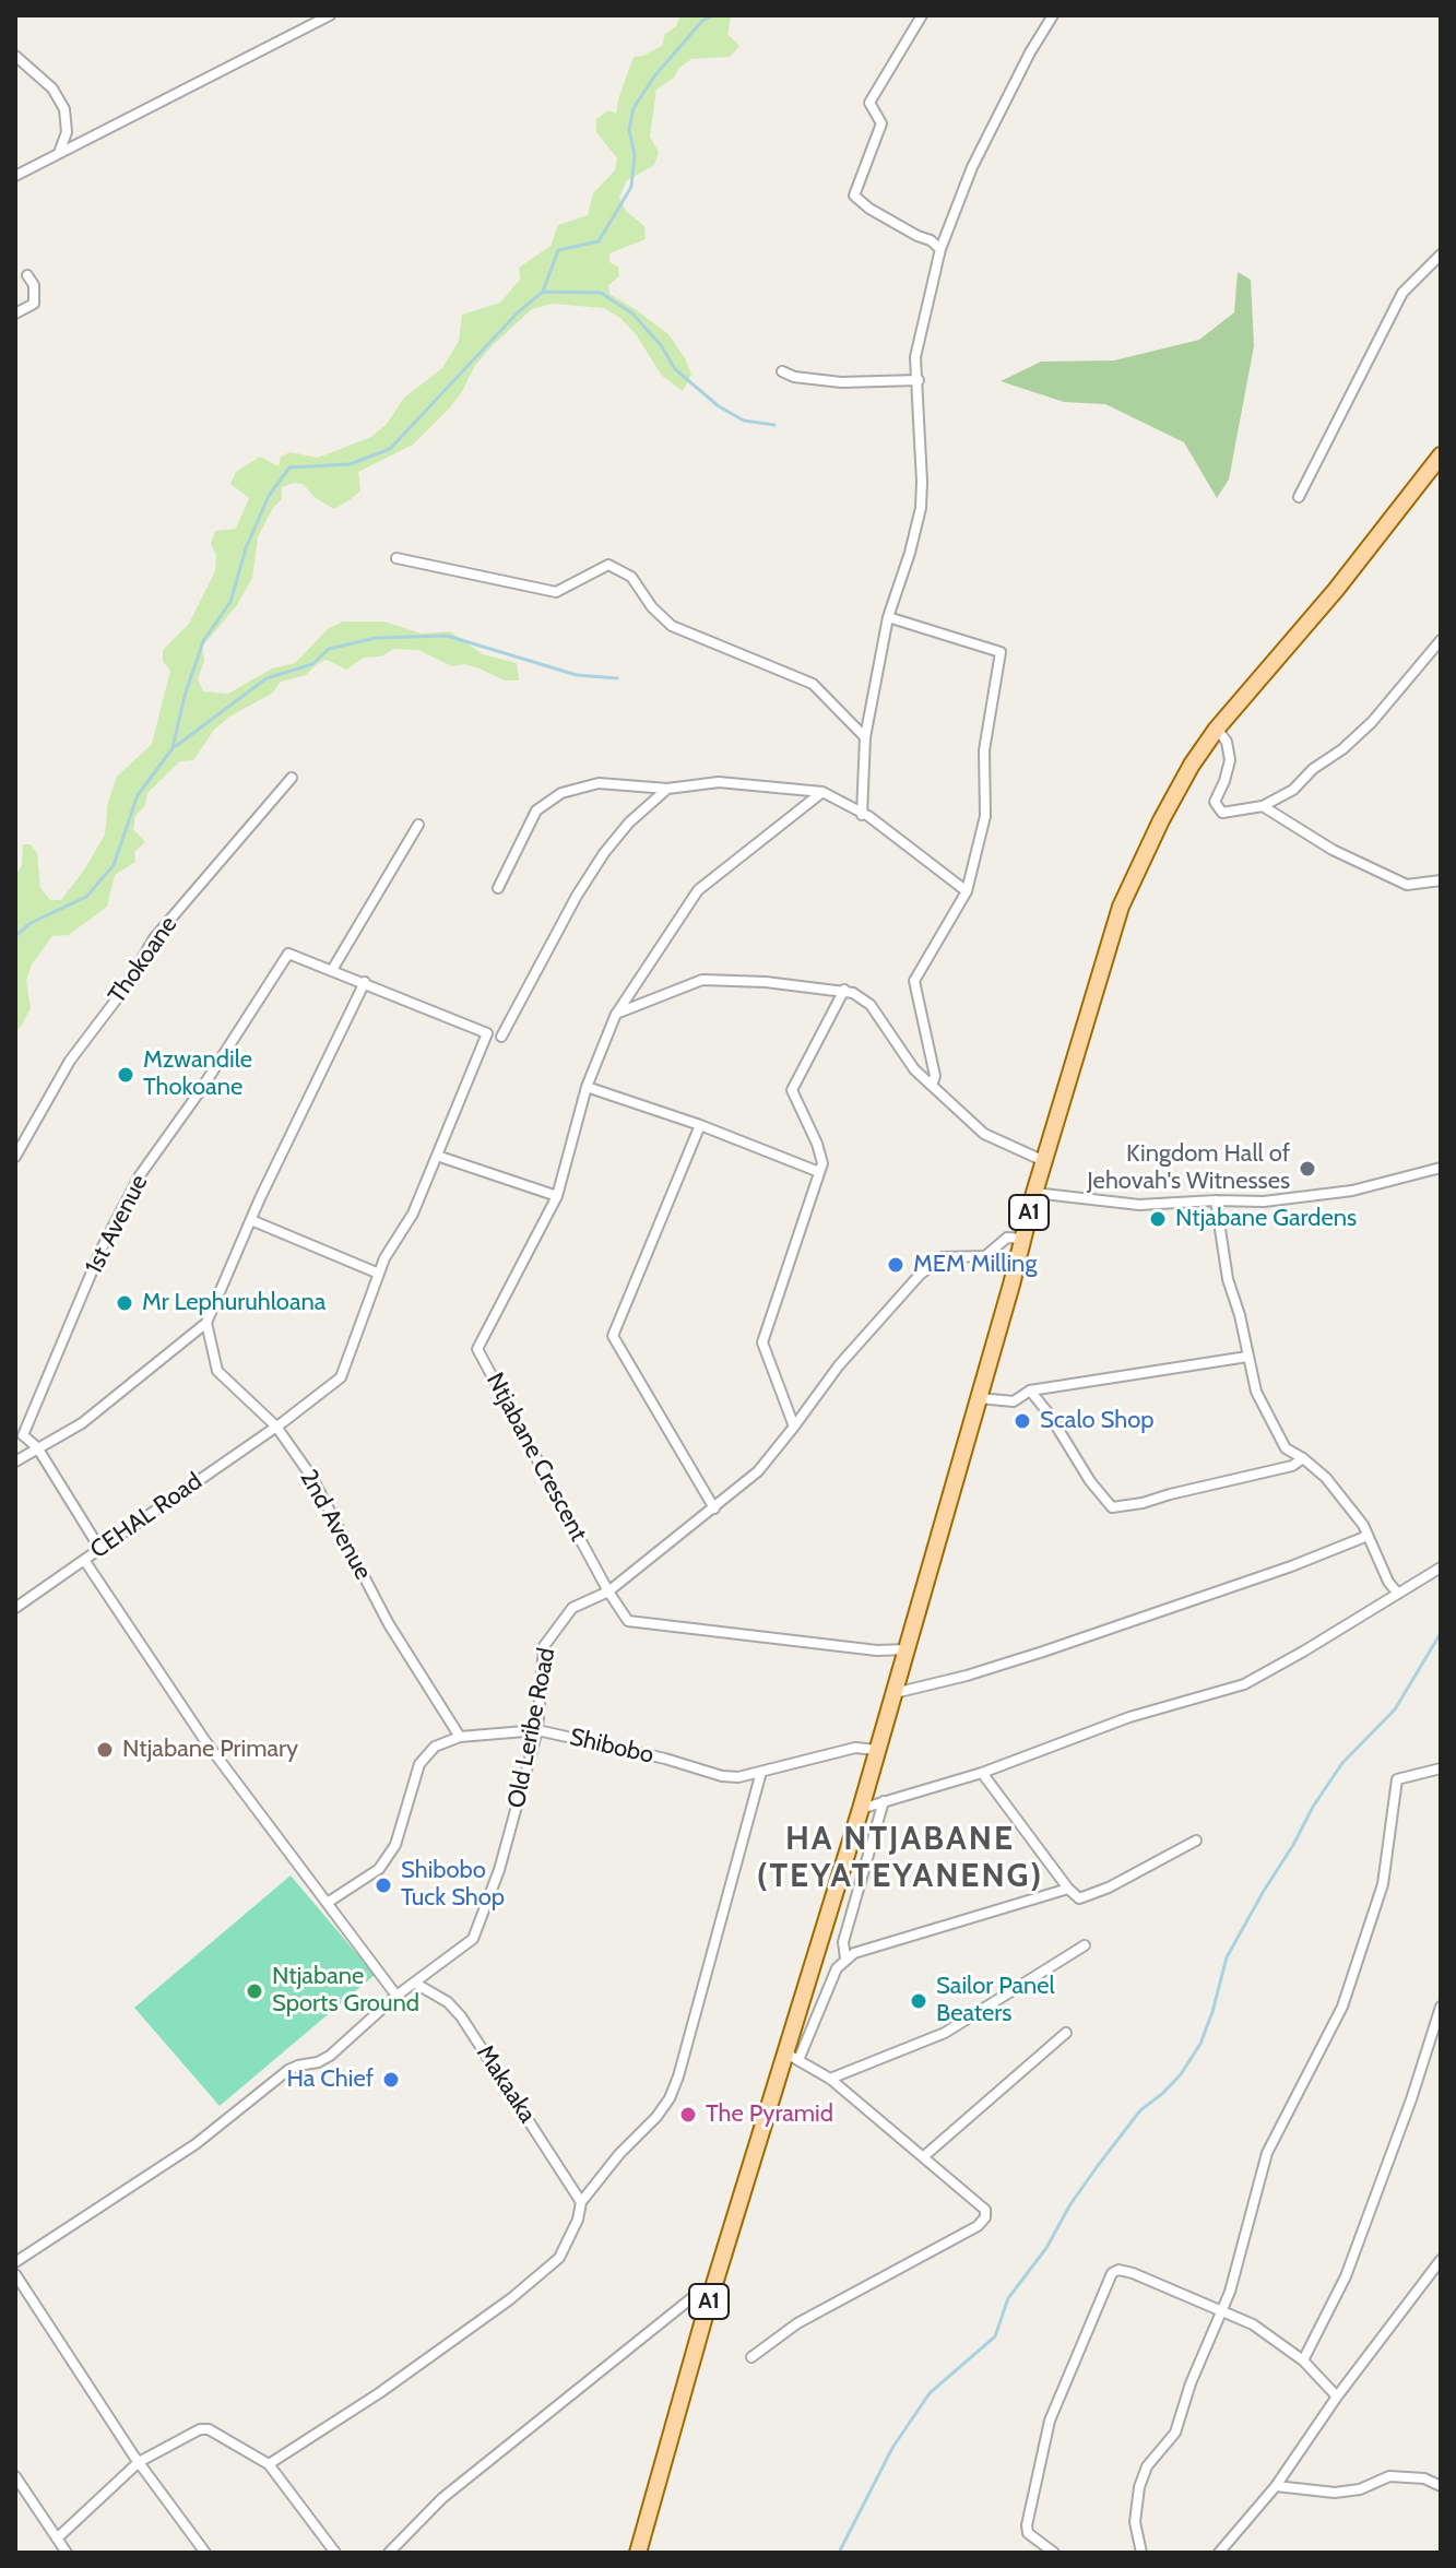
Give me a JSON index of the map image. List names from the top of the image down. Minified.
{"streets":{"main road":["A1"],"street":["Thokoane","1st Avenue","Ntjabane Crescent","CEHAL Road","2nd Avenue","Old Leribe Road","Shibobo","Makaaka"]},"crossings":[["A1","Ntjabane Crescent"],["A1","Old Leribe Road"],["A1","Shibobo"],["1st Avenue","CEHAL Road"],["Ntjabane Crescent","Old Leribe Road"],["CEHAL Road","2nd Avenue"],["CEHAL Road","Old Leribe Road"],["CEHAL Road","Shibobo"],["2nd Avenue","Shibobo"],["Old Leribe Road","Shibobo"],["Old Leribe Road","Makaaka"]],"districts":["HA NTJABANE (TEYATEYANENG)"],"places":["Mzwandile Thokoane","Kingdom Hall of Jehovah's Witnesses","Ntjabane Gardens","MEM Milling","Mr Lephuruhloana","Scalo Shop","Ntjabane Primary","Shibobo Tuck Shop","Ntjabane Sports Ground","Sailor Panel Beaters","Ha Chief","The Pyramid"]}
